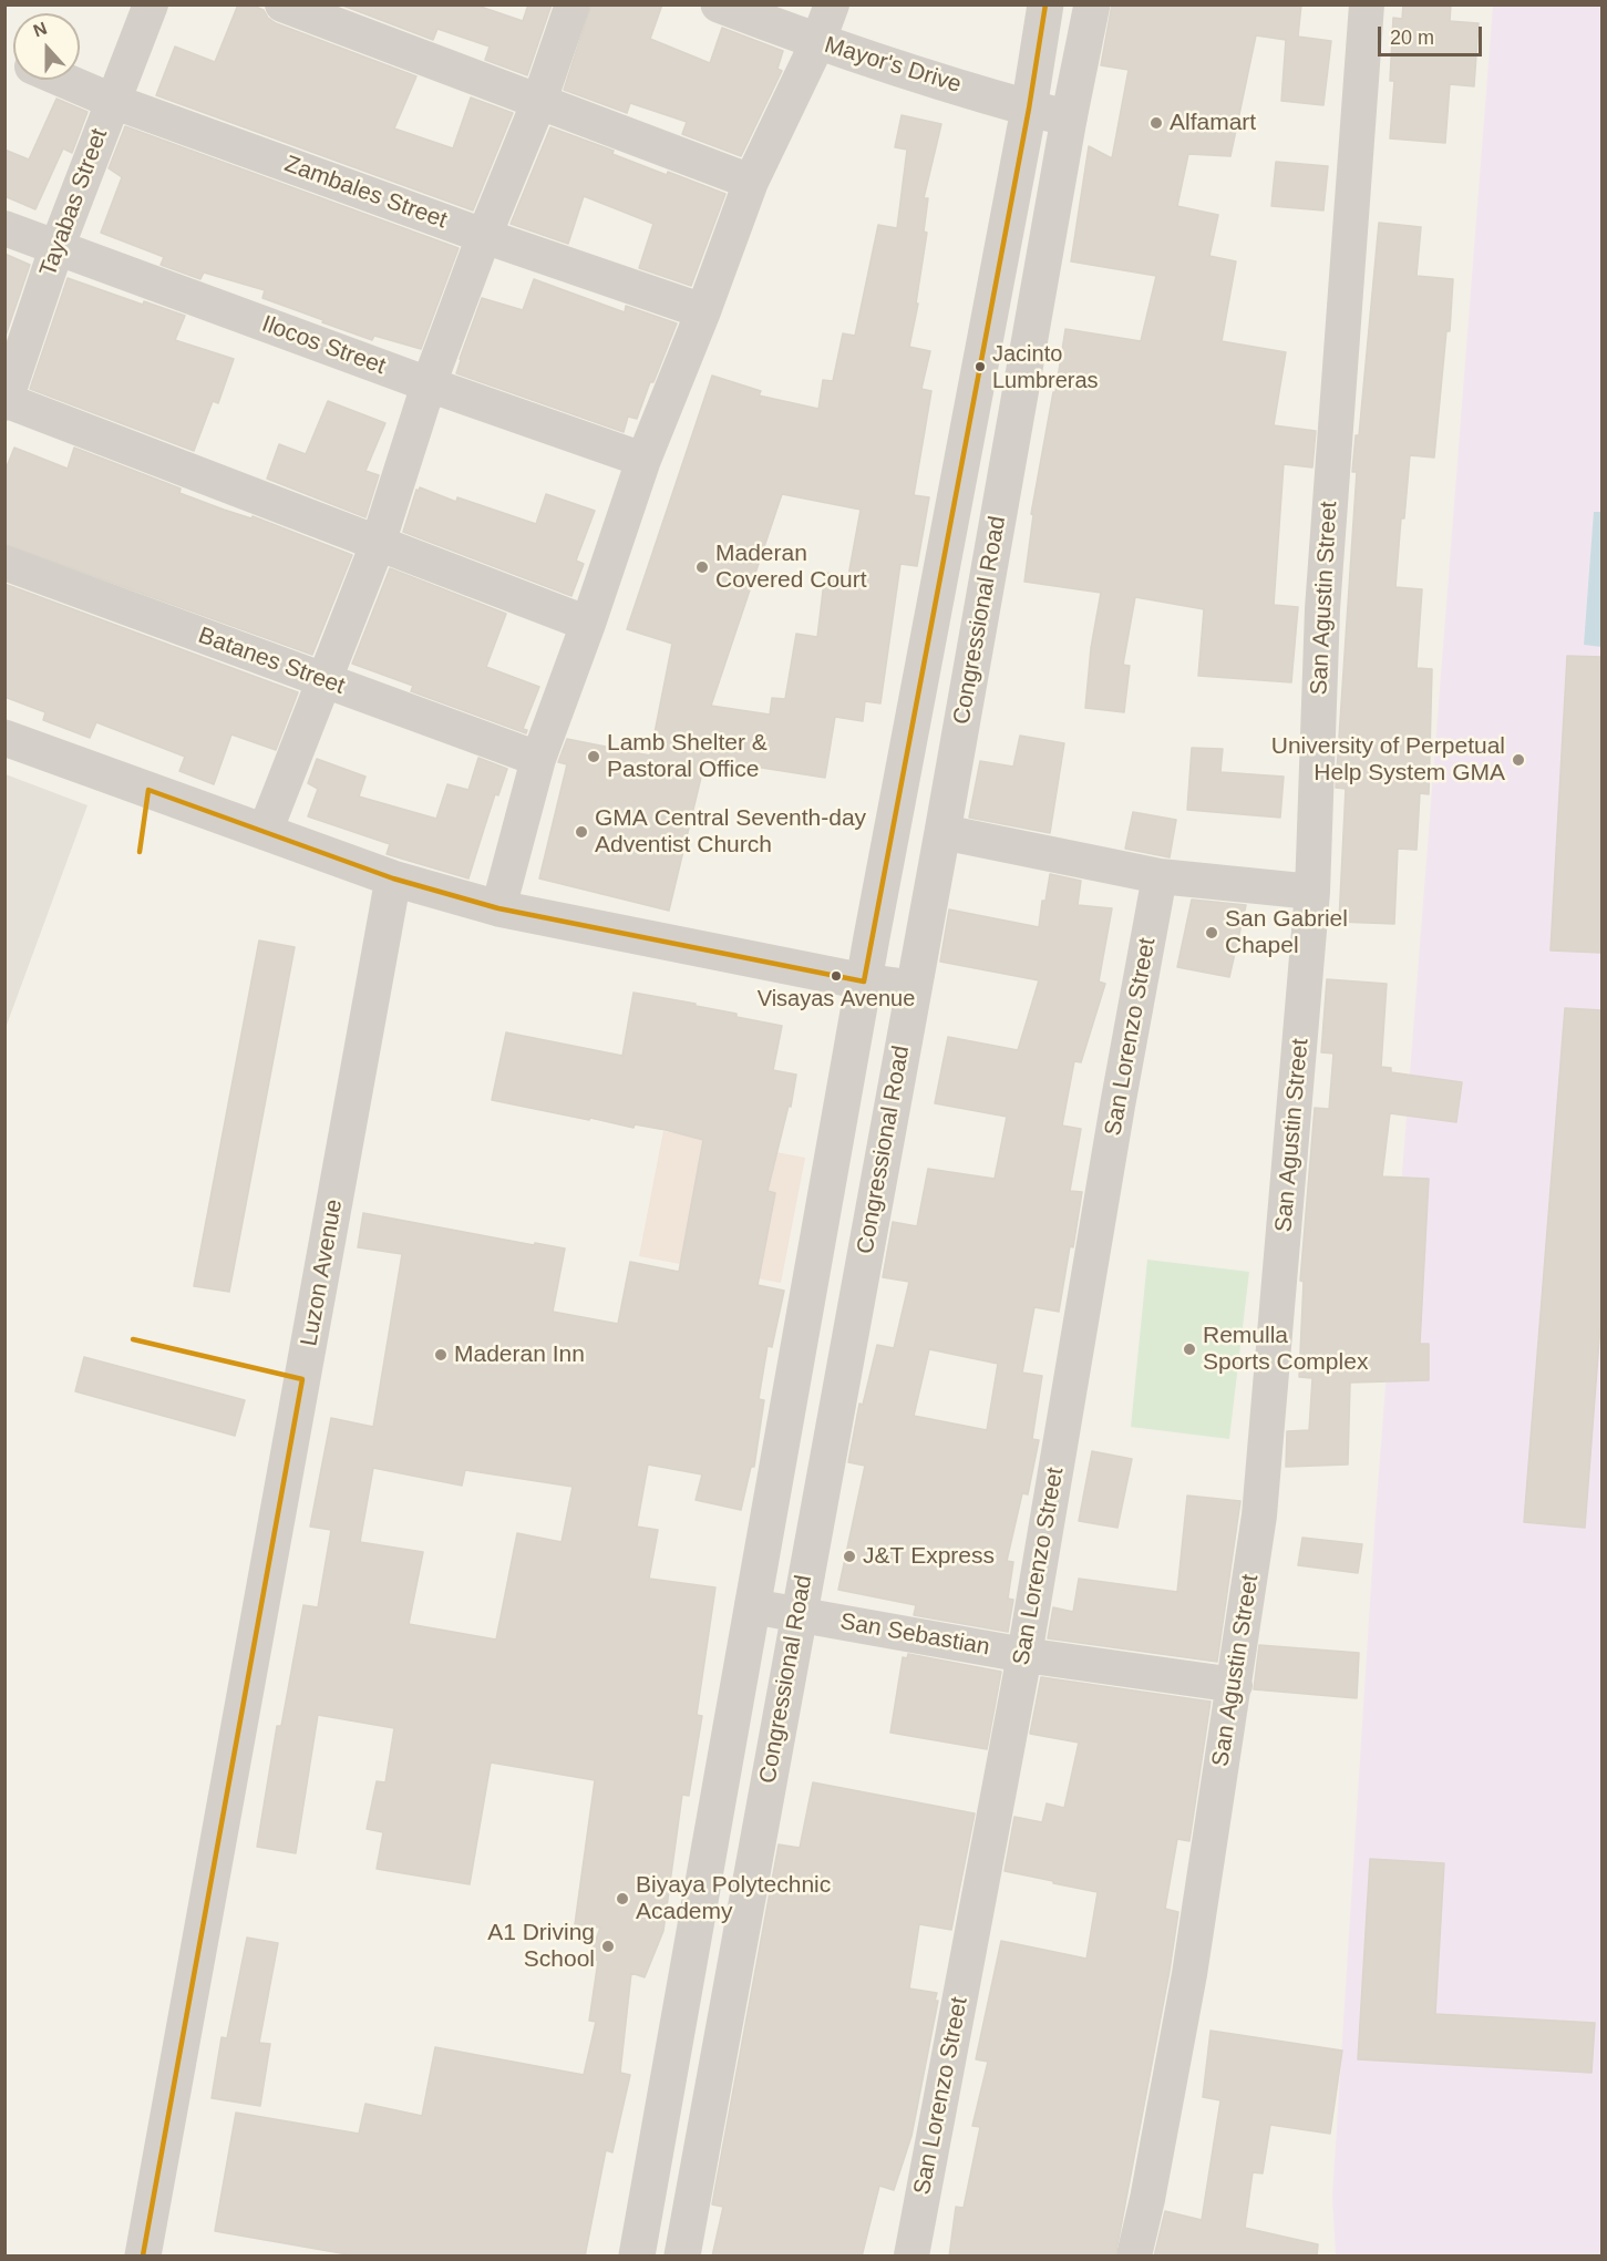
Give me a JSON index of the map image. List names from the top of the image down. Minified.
{"streets":{"main road":["Mayor's Drive","Congressional Road","Luzon Avenue"],"street":["Zambales Street","Tayabas Street","Ilocos Street","San Agustin Street","Batanes Street","San Lorenzo Street","San Sebastian"]},"crossings":[["Mayor's Drive","Congressional Road"],["Zambales Street","Tayabas Street"],["Tayabas Street","Ilocos Street"],["San Agustin Street","San Sebastian"],["Congressional Road","San Sebastian"],["San Lorenzo Street","San Sebastian"]],"places":["Alfamart","Jacinto Lumbreras","Maderan Covered Court","Lamb Shelter & Pastoral Office","University of Perpetual Help System GMA","GMA Central Seventh-day Adventist Church","San Gabriel Chapel","Visayas Avenue","Remulla Sports Complex","Maderan Inn","J&T Express","Biyaya Polytechnic Academy","A1 Driving School"],"scale_bar":"20 m","north":"top"}
